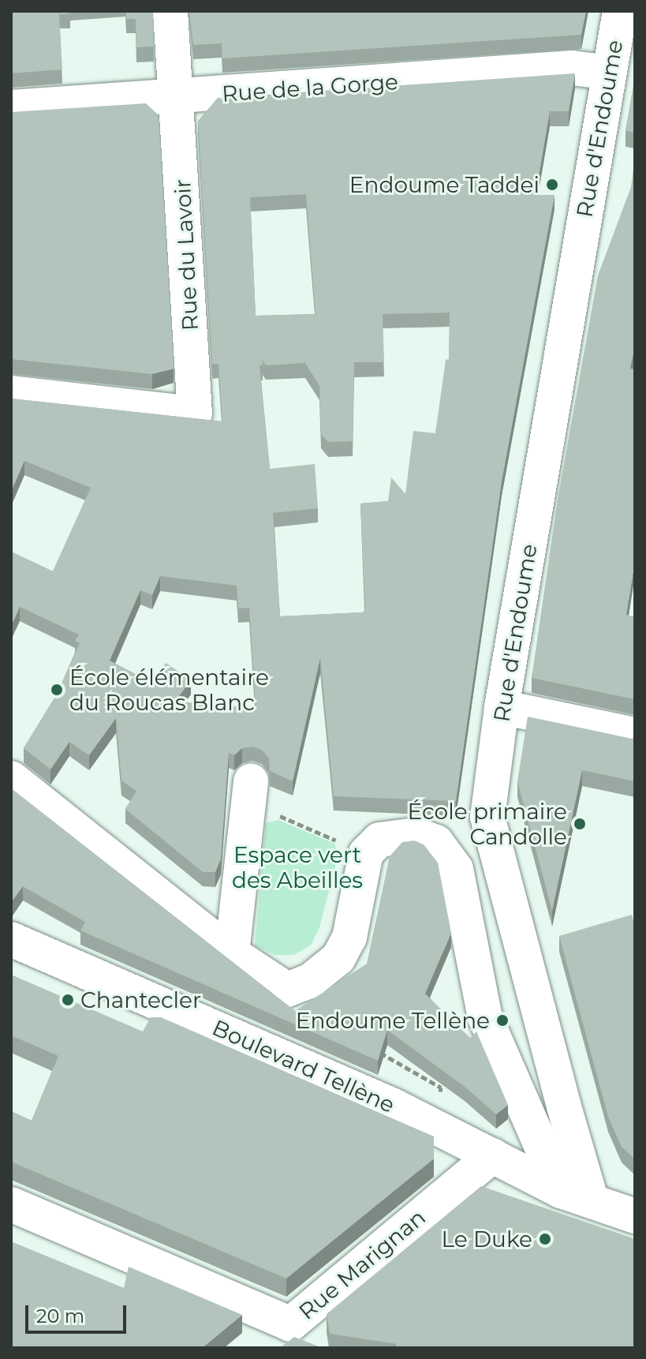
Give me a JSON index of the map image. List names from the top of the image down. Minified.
{"streets":{"street":["Rue de la Gorge","Rue d'Endoume","Rue du Lavoir","Boulevard Tellène","Rue Marignan"]},"crossings":[["Rue de la Gorge","Rue d'Endoume"],["Rue de la Gorge","Rue du Lavoir"],["Rue d'Endoume","Boulevard Tellène"],["Boulevard Tellène","Rue Marignan"]],"parks":["Espace vert des Abeilles"],"places":["Endoume Taddei","École élémentaire du Roucas Blanc","École primaire Candolle","Chantecler","Endoume Tellène","Le Duke"],"scale_bar":"20 m"}
